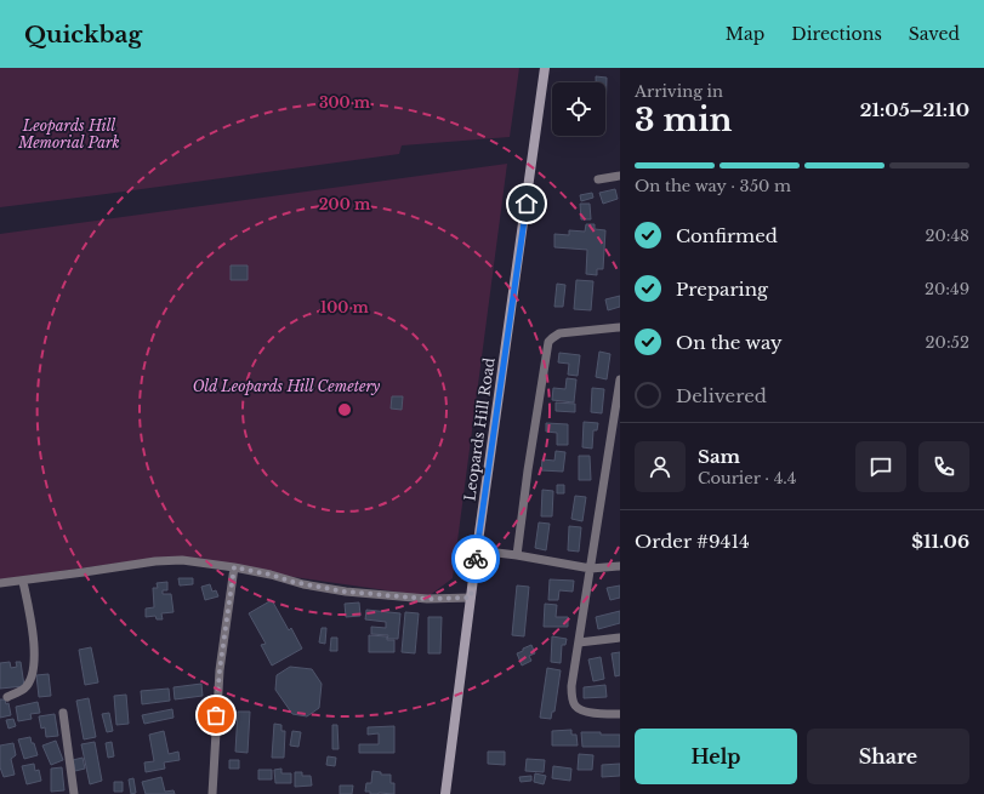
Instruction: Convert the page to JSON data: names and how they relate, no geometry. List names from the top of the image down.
{
  "streets": {
    "main road": ["Leopards Hill Road"]
  },
  "parks": ["Leopards Hill Memorial Park", "Old Leopards Hill Cemetery"],
  "page": {
    "header": "Quickbag",
    "nav": ["Map", "Directions", "Saved"],
    "heading": ["3 min", "Arriving in", "21:05–21:10"],
    "panel": [
      "Sam",
      "Courier · 4.4",
      "Order #9414",
      "$11.06"
    ],
    "bar": "On the way · 350 m",
    "list": [
      ["Confirmed", "20:48"],
      ["Preparing", "20:49"],
      ["On the way", "20:52"],
      "Delivered"
    ],
    "buttons": ["Help", "Share"]
  },
  "rings": ["300 m", "200 m", "100 m"]
}
